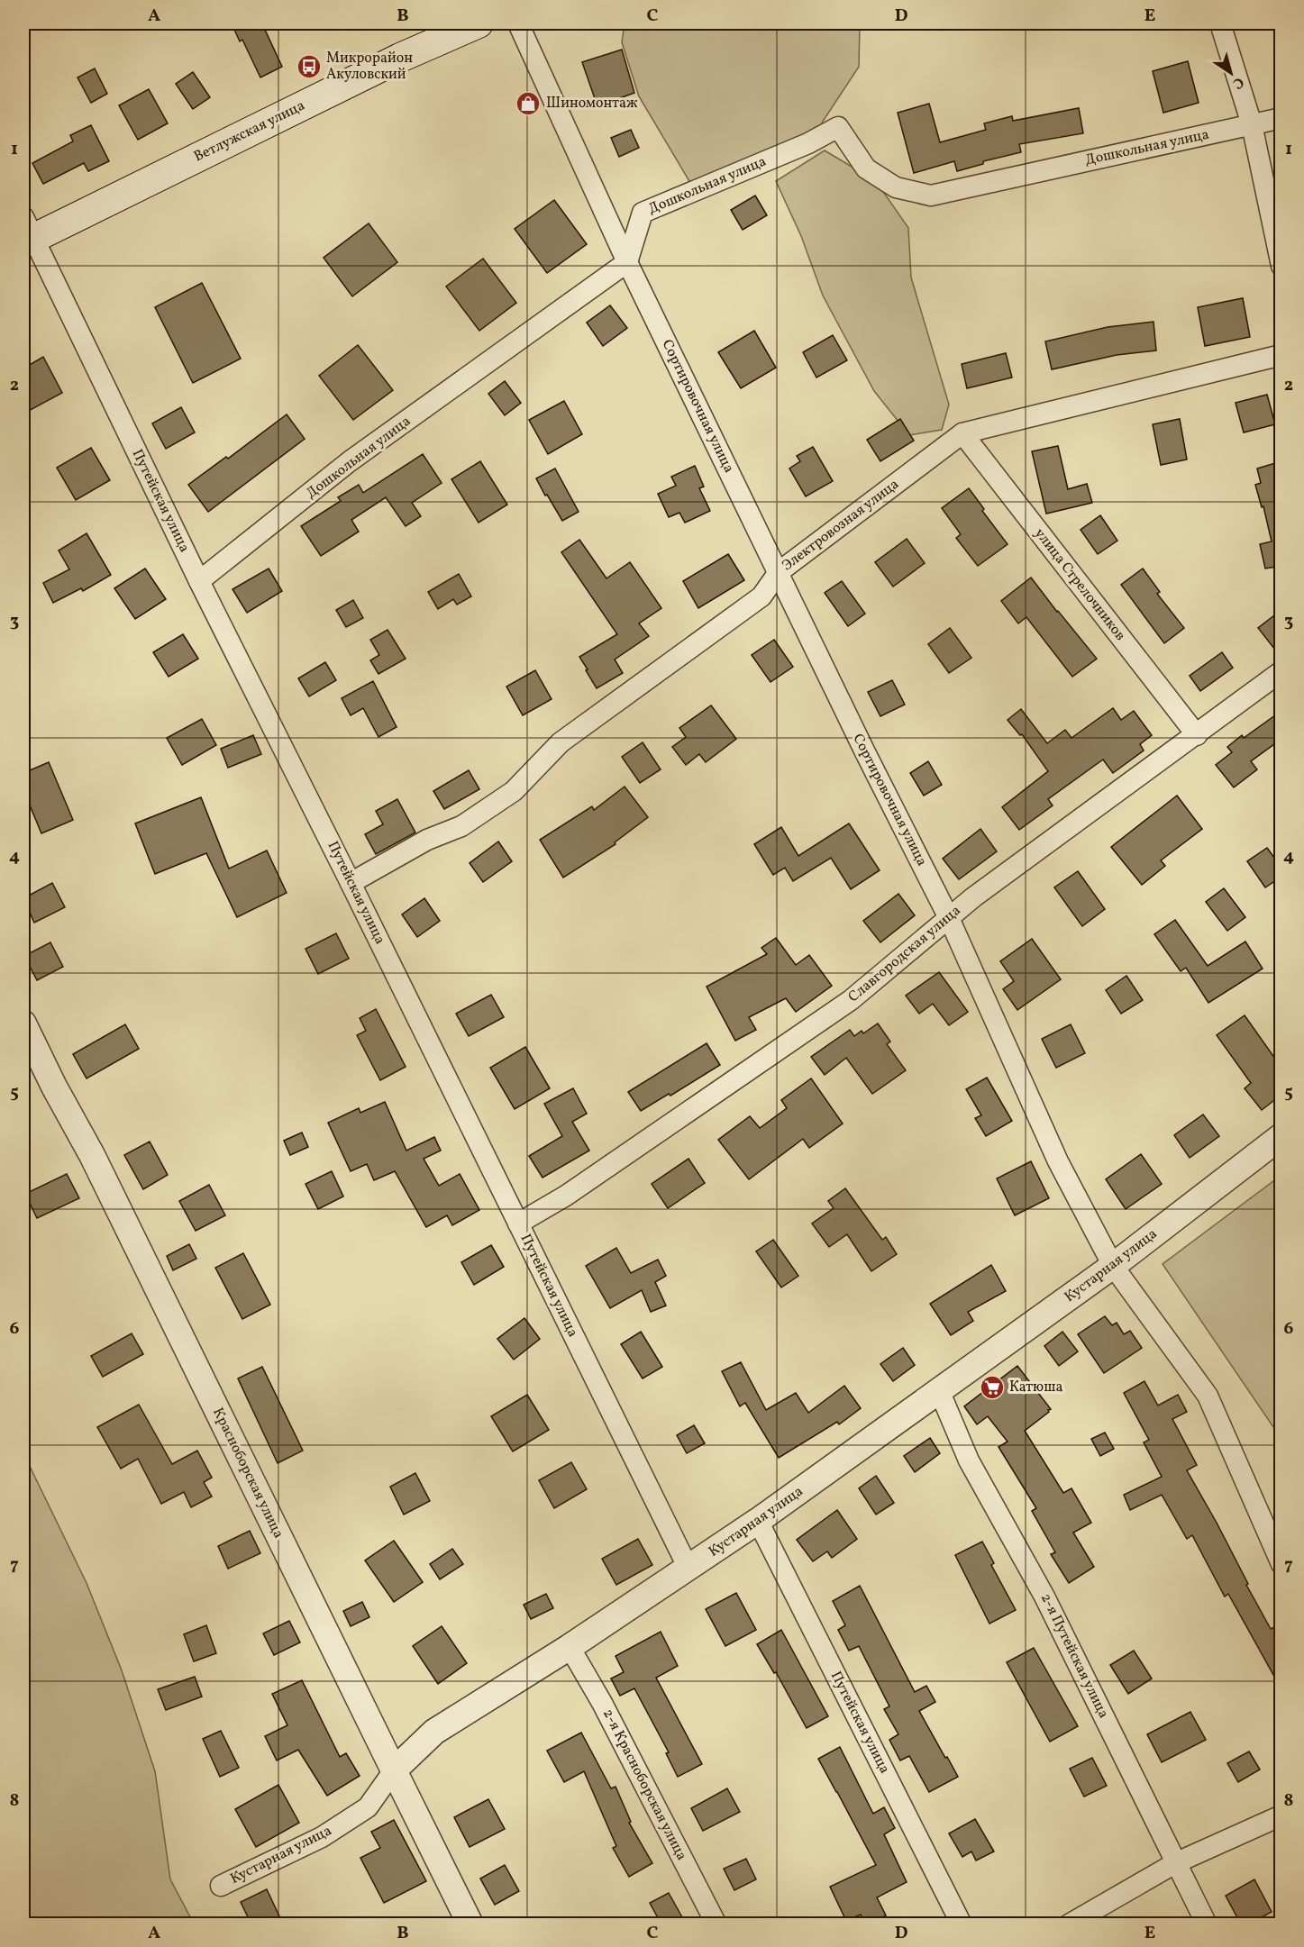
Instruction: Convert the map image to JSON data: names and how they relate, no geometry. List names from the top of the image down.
{
  "streets": {
    "main road": ["Ветлужская улица"],
    "street": [
      "Дошкольная улица",
      "Сортировочная улица",
      "Путейская улица",
      "Электровозная улица",
      "улица Стрелочников",
      "Славгородская улица",
      "Кустарная улица",
      "Красноборская улица",
      "2-я Путейская улица",
      "2-я Красноборская улица"
    ]
  },
  "crossings": [
    ["Ветлужская улица", "Путейская улица"],
    ["Дошкольная улица", "Сортировочная улица"],
    ["Дошкольная улица", "Путейская улица"],
    ["Сортировочная улица", "Электровозная улица"],
    ["Сортировочная улица", "Славгородская улица"],
    ["Сортировочная улица", "Кустарная улица"],
    ["Путейская улица", "Электровозная улица"],
    ["Путейская улица", "Славгородская улица"],
    ["Путейская улица", "Кустарная улица"],
    ["Электровозная улица", "улица Стрелочников"],
    ["улица Стрелочников", "Славгородская улица"],
    ["Кустарная улица", "Красноборская улица"],
    ["Кустарная улица", "2-я Путейская улица"],
    ["Кустарная улица", "2-я Красноборская улица"]
  ],
  "places": {
    "bus stop": ["Микрорайон Акуловский"],
    "shop": ["Шиномонтаж"],
    "supermarket": ["Катюша"]
  },
  "north": "bottom right",
  "grid": {
    "columns": [
      "A",
      "B",
      "C",
      "D",
      "E"
    ],
    "rows": [
      "1",
      "2",
      "3",
      "4",
      "5",
      "6",
      "7",
      "8"
    ]
  }
}
